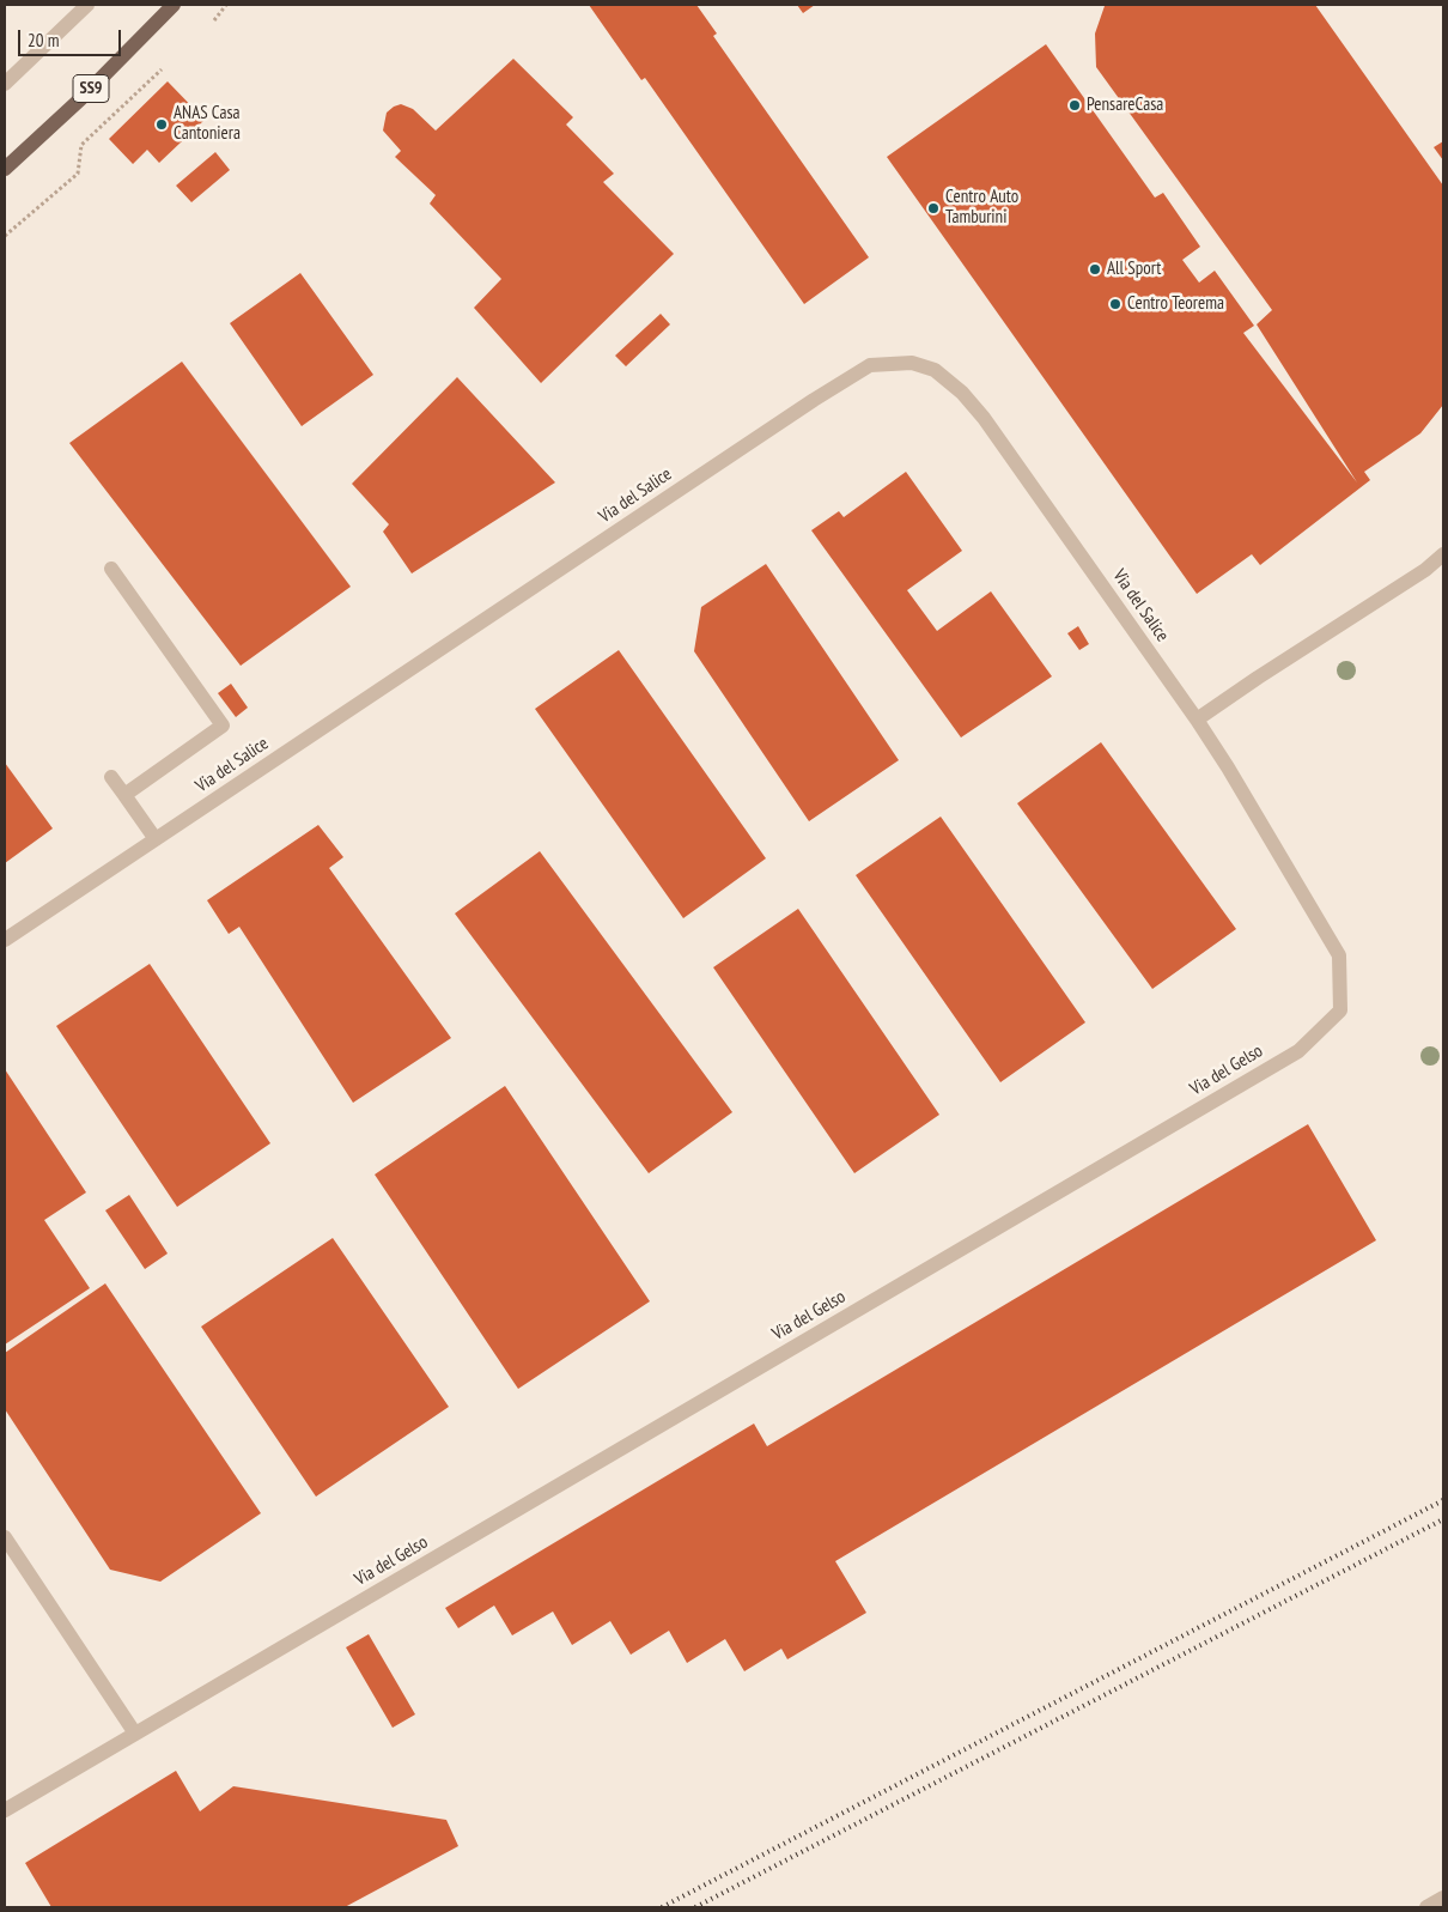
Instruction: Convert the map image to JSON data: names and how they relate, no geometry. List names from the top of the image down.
{
  "streets": {
    "main road": ["SS9"],
    "street": ["Via del Salice", "Via del Gelso"]
  },
  "crossings": [
    ["Via del Salice", "Via del Gelso"]
  ],
  "places": [
    "PensareCasa",
    "ANAS Casa Cantoniera",
    "Centro Auto Tamburini",
    "All Sport",
    "Centro Teorema"
  ],
  "scale_bar": "20 m"
}
